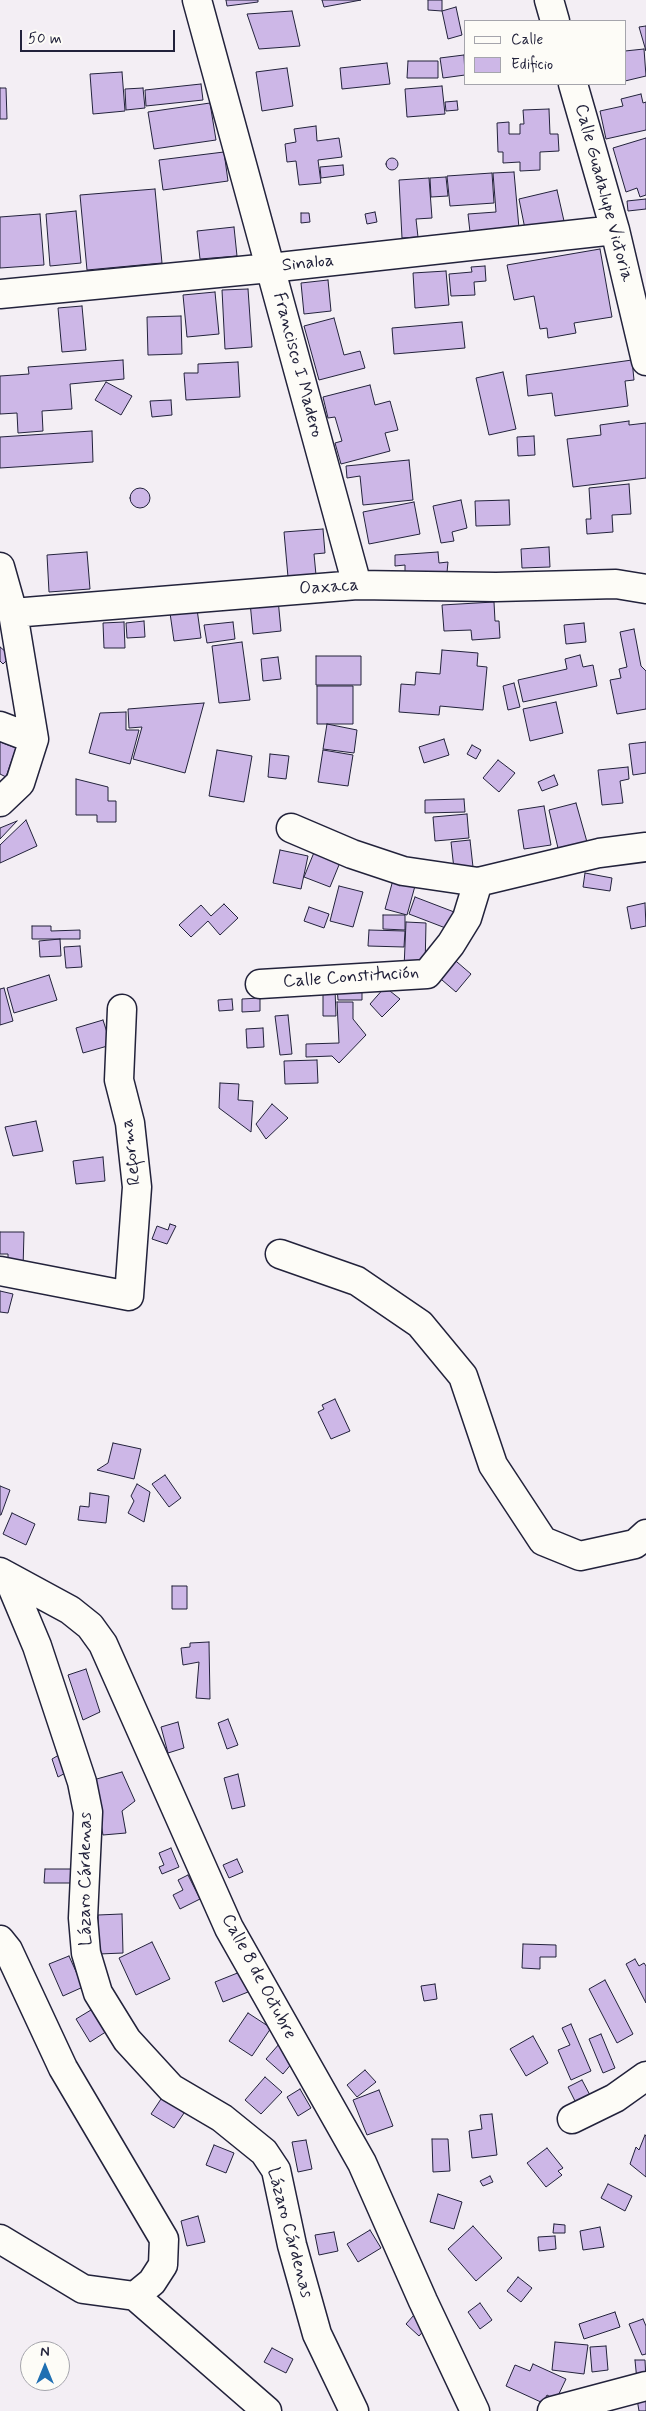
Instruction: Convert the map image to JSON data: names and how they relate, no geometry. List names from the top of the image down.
{
  "streets": {
    "street": [
      "Calle Guadalupe Victoria",
      "Sinaloa",
      "Francisco I Madero",
      "Oaxaca",
      "Calle Constitución",
      "Reforma",
      "Lázaro Cárdenas",
      "Calle 8 de Octubre"
    ]
  },
  "crossings": [
    ["Calle Guadalupe Victoria", "Sinaloa"],
    ["Sinaloa", "Francisco I Madero"],
    ["Francisco I Madero", "Oaxaca"],
    ["Lázaro Cárdenas", "Calle 8 de Octubre"]
  ],
  "legend": ["Calle", "Edificio"],
  "scale_bar": "50 m",
  "north": "top"
}
